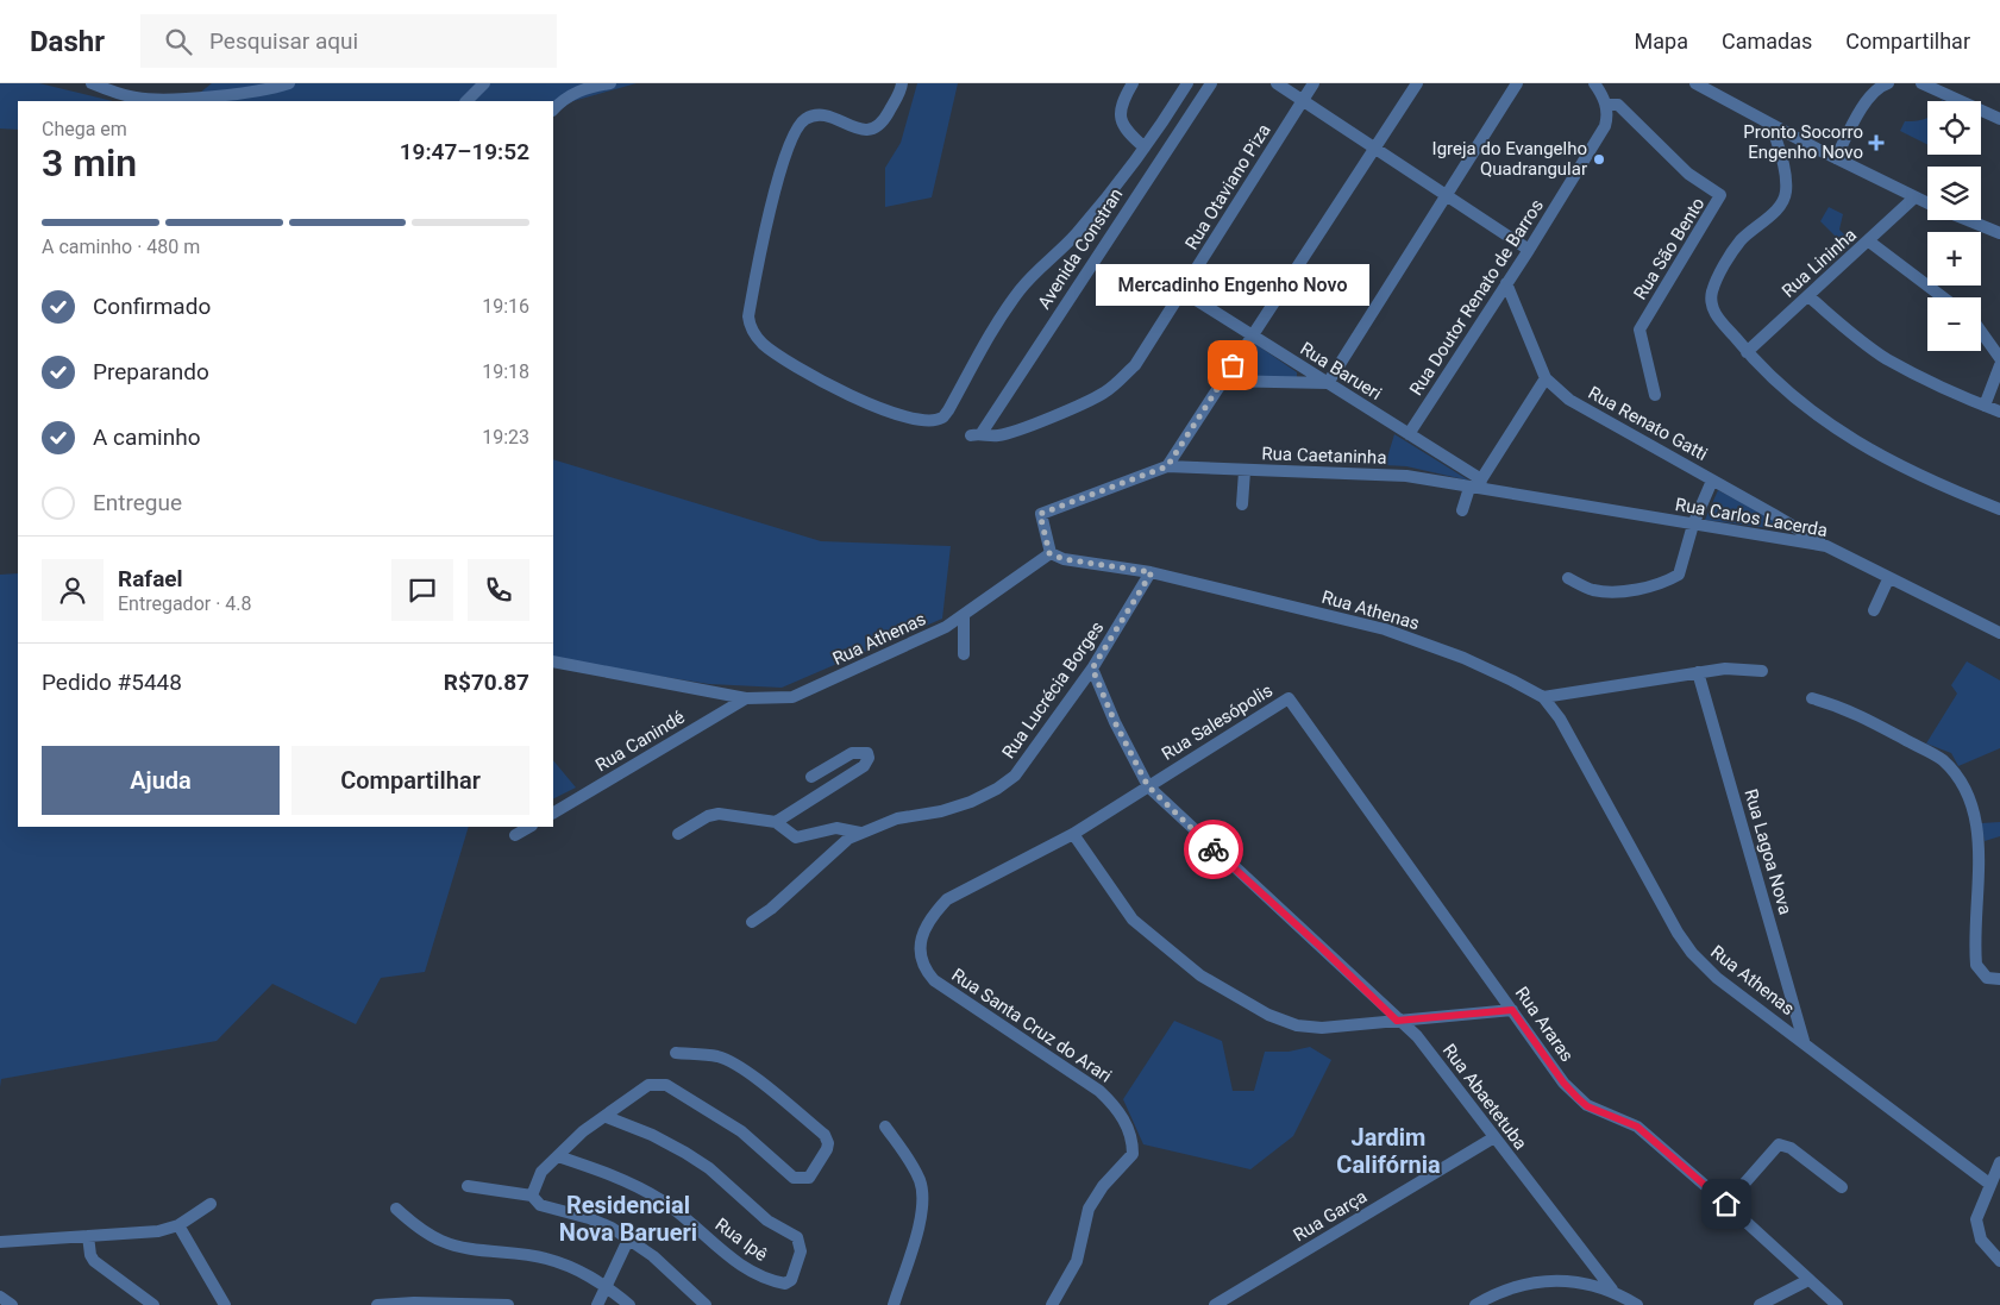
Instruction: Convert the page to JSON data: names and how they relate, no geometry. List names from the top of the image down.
{
  "streets": {
    "street": [
      "Rua Otaviano Piza",
      "Avenida Constran",
      "Rua São Bento",
      "Rua Lininha",
      "Rua Doutor Renato de Barros",
      "Rua Barueri",
      "Rua Renato Gatti",
      "Rua Caetaninha",
      "Rua Carlos Lacerda",
      "Rua Athenas",
      "Rua Lucrécia Borges",
      "Rua Salesópolis",
      "Rua Canindé",
      "Rua Lagoa Nova",
      "Rua Araras",
      "Rua Santa Cruz do Arari",
      "Rua Abaetetuba",
      "Rua Garça",
      "Rua Ipê"
    ]
  },
  "crossings": [
    ["Rua Otaviano Piza", "Avenida Constran"],
    ["Rua Otaviano Piza", "Rua Barueri"],
    ["Rua São Bento", "Rua Doutor Renato de Barros"],
    ["Rua Doutor Renato de Barros", "Rua Barueri"],
    ["Rua Doutor Renato de Barros", "Rua Renato Gatti"],
    ["Rua Barueri", "Rua Caetaninha"],
    ["Rua Barueri", "Rua Carlos Lacerda"],
    ["Rua Renato Gatti", "Rua Carlos Lacerda"],
    ["Rua Caetaninha", "Rua Carlos Lacerda"],
    ["Rua Athenas", "Rua Lucrécia Borges"],
    ["Rua Athenas", "Rua Canindé"],
    ["Rua Athenas", "Rua Lagoa Nova"],
    ["Rua Lucrécia Borges", "Rua Abaetetuba"],
    ["Rua Salesópolis", "Rua Araras"],
    ["Rua Salesópolis", "Rua Santa Cruz do Arari"],
    ["Rua Salesópolis", "Rua Abaetetuba"],
    ["Rua Abaetetuba", "Rua Garça"]
  ],
  "districts": ["Jardim Califórnia", "Residencial Nova Barueri"],
  "places": {
    "health": ["Pronto Socorro Engenho Novo"],
    "other": ["Igreja do Evangelho Quadrangular", "Mercadinho Engenho Novo"]
  },
  "page": {
    "header": "Dashr",
    "search": "Pesquisar aqui",
    "nav": ["Mapa", "Camadas", "Compartilhar"],
    "map_buttons": ["+", "−"],
    "heading": ["3 min", "Chega em", "19:47–19:52"],
    "panel": [
      "Rafael",
      "Entregador · 4.8",
      "Pedido #5448",
      "R$70.87"
    ],
    "bar": "A caminho · 480 m",
    "bubble": "Mercadinho Engenho Novo",
    "list": [
      ["Confirmado", "19:16"],
      ["Preparando", "19:18"],
      ["A caminho", "19:23"],
      "Entregue"
    ],
    "buttons": ["Ajuda", "Compartilhar"]
  }
}
